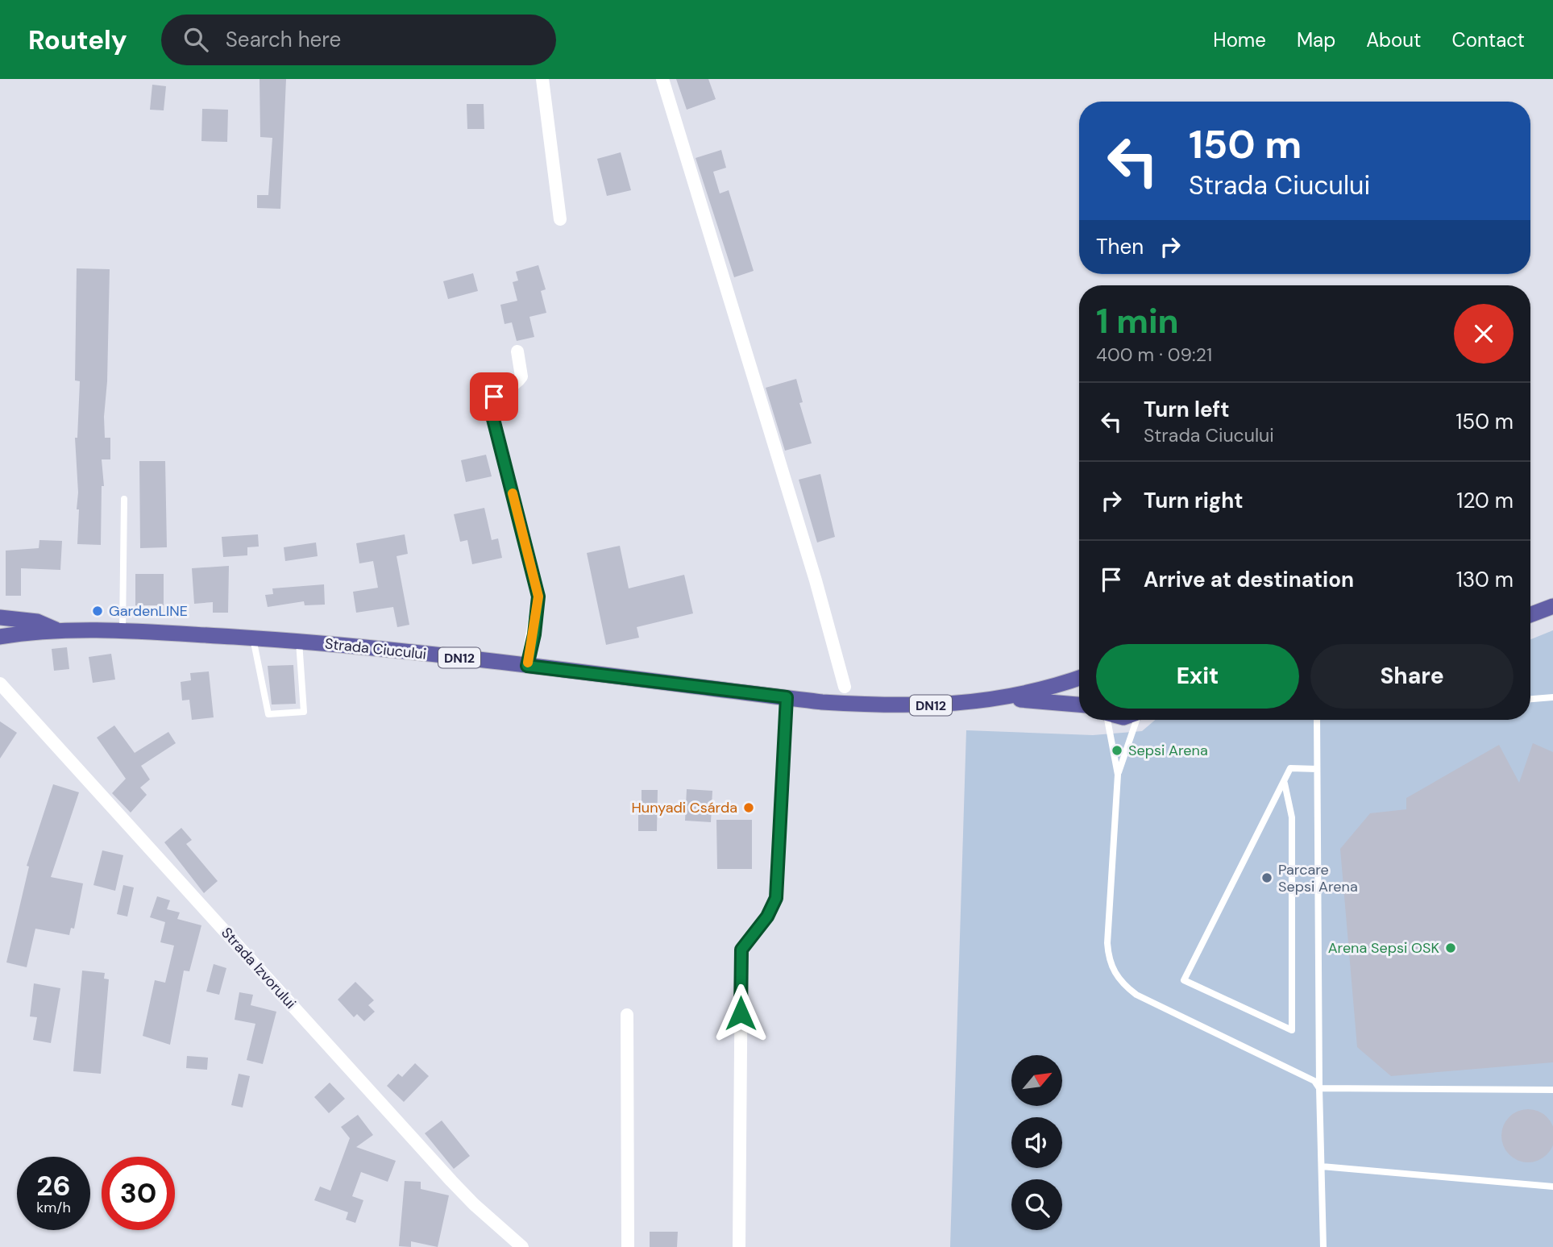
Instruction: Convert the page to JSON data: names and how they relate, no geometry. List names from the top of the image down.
{
  "streets": {
    "main road": ["Strada Ciucului", "DN12"],
    "street": ["Strada Izvorului"]
  },
  "crossings": [
    ["Strada Ciucului", "DN12"]
  ],
  "places": [
    "GardenLINE",
    "Sepsi Arena",
    "Hunyadi Csárda",
    "Parcare Sepsi Arena",
    "Arena Sepsi OSK"
  ],
  "north": "top right",
  "page": {
    "header": "Routely",
    "search": "Search here",
    "nav": [
      "Home",
      "Map",
      "About",
      "Contact"
    ],
    "turn": ["150 m", "Strada Ciucului"],
    "then": "Then",
    "heading": ["1 min", "400 m · 09:21"],
    "list": [
      {
        "name": "Turn left",
        "note": "Strada Ciucului",
        "value": "150 m"
      },
      {
        "name": "Turn right",
        "value": "120 m"
      },
      {
        "name": "Arrive at destination",
        "value": "130 m"
      }
    ],
    "buttons": ["Exit", "Share"],
    "speed": "26 km/h",
    "limit": "30"
  }
}
